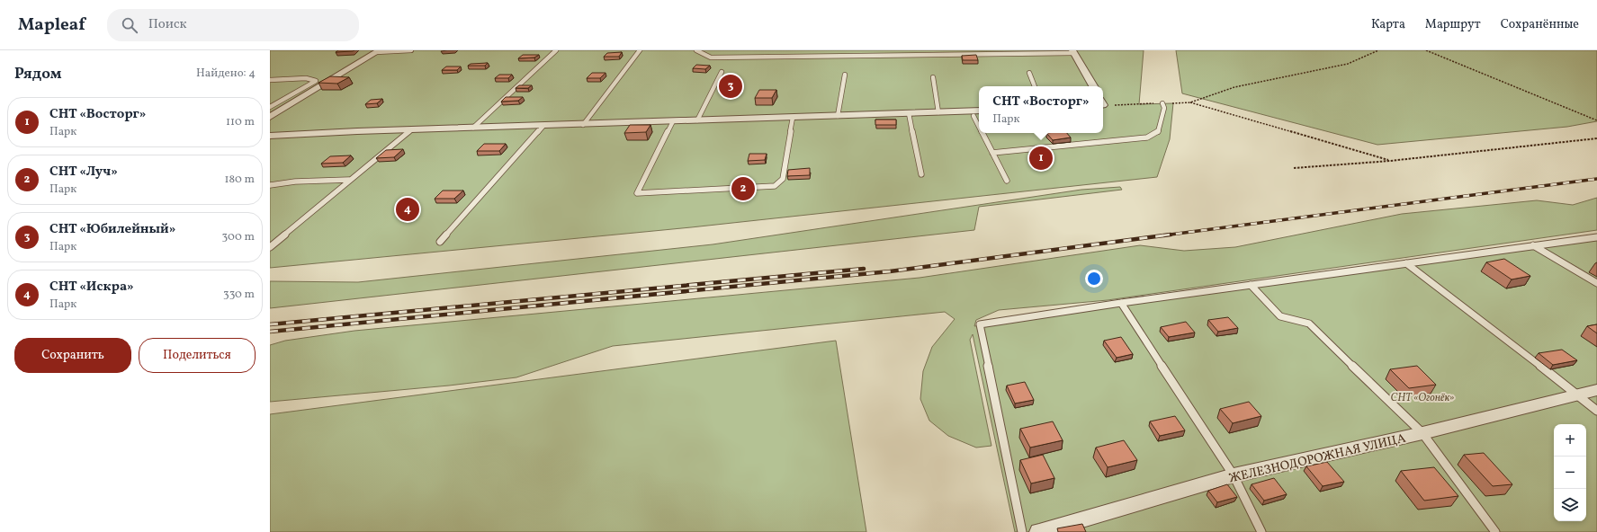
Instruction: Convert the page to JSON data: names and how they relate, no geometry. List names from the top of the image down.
{
  "streets": {
    "street": ["ЖЕЛЕЗНОДОРОЖНАЯ УЛИЦА"]
  },
  "parks": ["СНТ «Огонёк»"],
  "page": {
    "header": "Mapleaf",
    "search": "Поиск",
    "nav": ["Карта", "Маршрут", "Сохранённые"],
    "heading": ["Рядом", "Найдено: 4"],
    "pins": [
      "3",
      "1",
      "2",
      "4"
    ],
    "popup": ["СНТ «Восторг»", "Парк"],
    "list": [
      {
        "mark": "1",
        "name": "СНТ «Восторг»",
        "note": "Парк",
        "value": "110 m"
      },
      {
        "mark": "2",
        "name": "СНТ «Луч»",
        "note": "Парк",
        "value": "180 m"
      },
      {
        "mark": "3",
        "name": "СНТ «Юбилейный»",
        "note": "Парк",
        "value": "300 m"
      },
      {
        "mark": "4",
        "name": "СНТ «Искра»",
        "note": "Парк",
        "value": "330 m"
      }
    ],
    "buttons": ["Сохранить", "Поделиться"],
    "map_buttons": ["+", "−"]
  }
}
